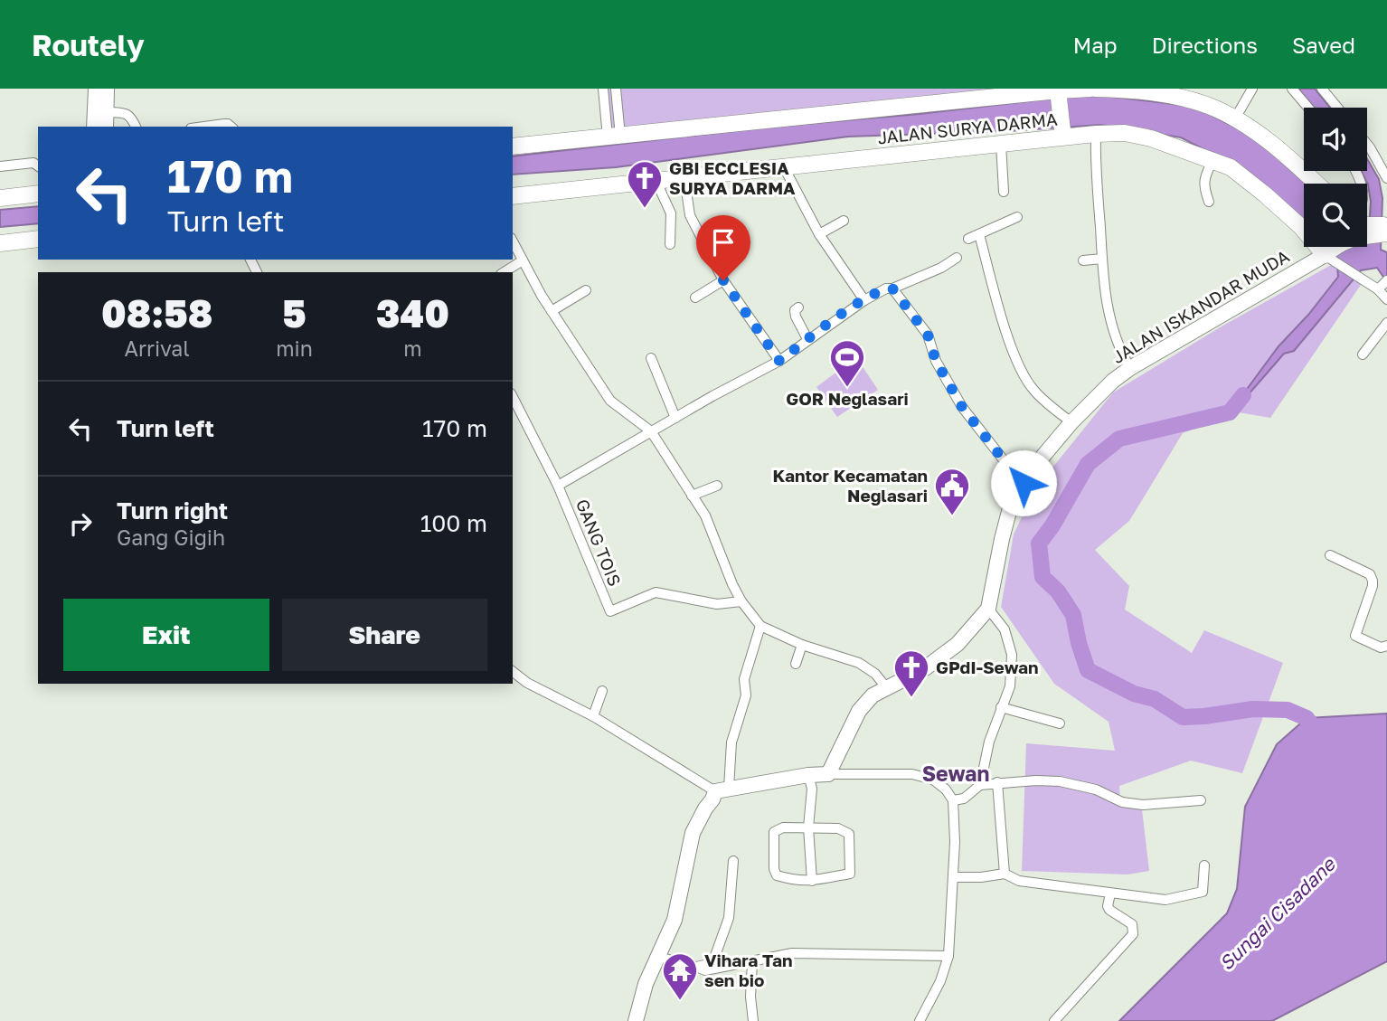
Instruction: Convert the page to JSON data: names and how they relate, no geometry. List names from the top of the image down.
{
  "streets": {
    "main road": ["JALAN SURYA DARMA"],
    "street": ["JALAN ISKANDAR MUDA", "GANG TOIS"]
  },
  "crossings": [
    ["JALAN SURYA DARMA", "JALAN ISKANDAR MUDA"]
  ],
  "districts": ["Sewan"],
  "water": ["Sungai Cisadane"],
  "places": {
    "church": ["GBI ECCLESIA SURYA DARMA", "GPdI-Sewan"],
    "sports": ["GOR Neglasari"],
    "public building": ["Kantor Kecamatan Neglasari"],
    "temple": ["Vihara Tan sen bio"]
  },
  "page": {
    "header": "Routely",
    "nav": ["Map", "Directions", "Saved"],
    "turn": ["170 m", "Turn left"],
    "eta": [
      "08:58",
      "Arrival",
      "5",
      "min",
      "340",
      "m"
    ],
    "list": [
      {
        "name": "Turn left",
        "value": "170 m"
      },
      {
        "name": "Turn right",
        "note": "Gang Gigih",
        "value": "100 m"
      }
    ],
    "buttons": ["Exit", "Share"]
  }
}
